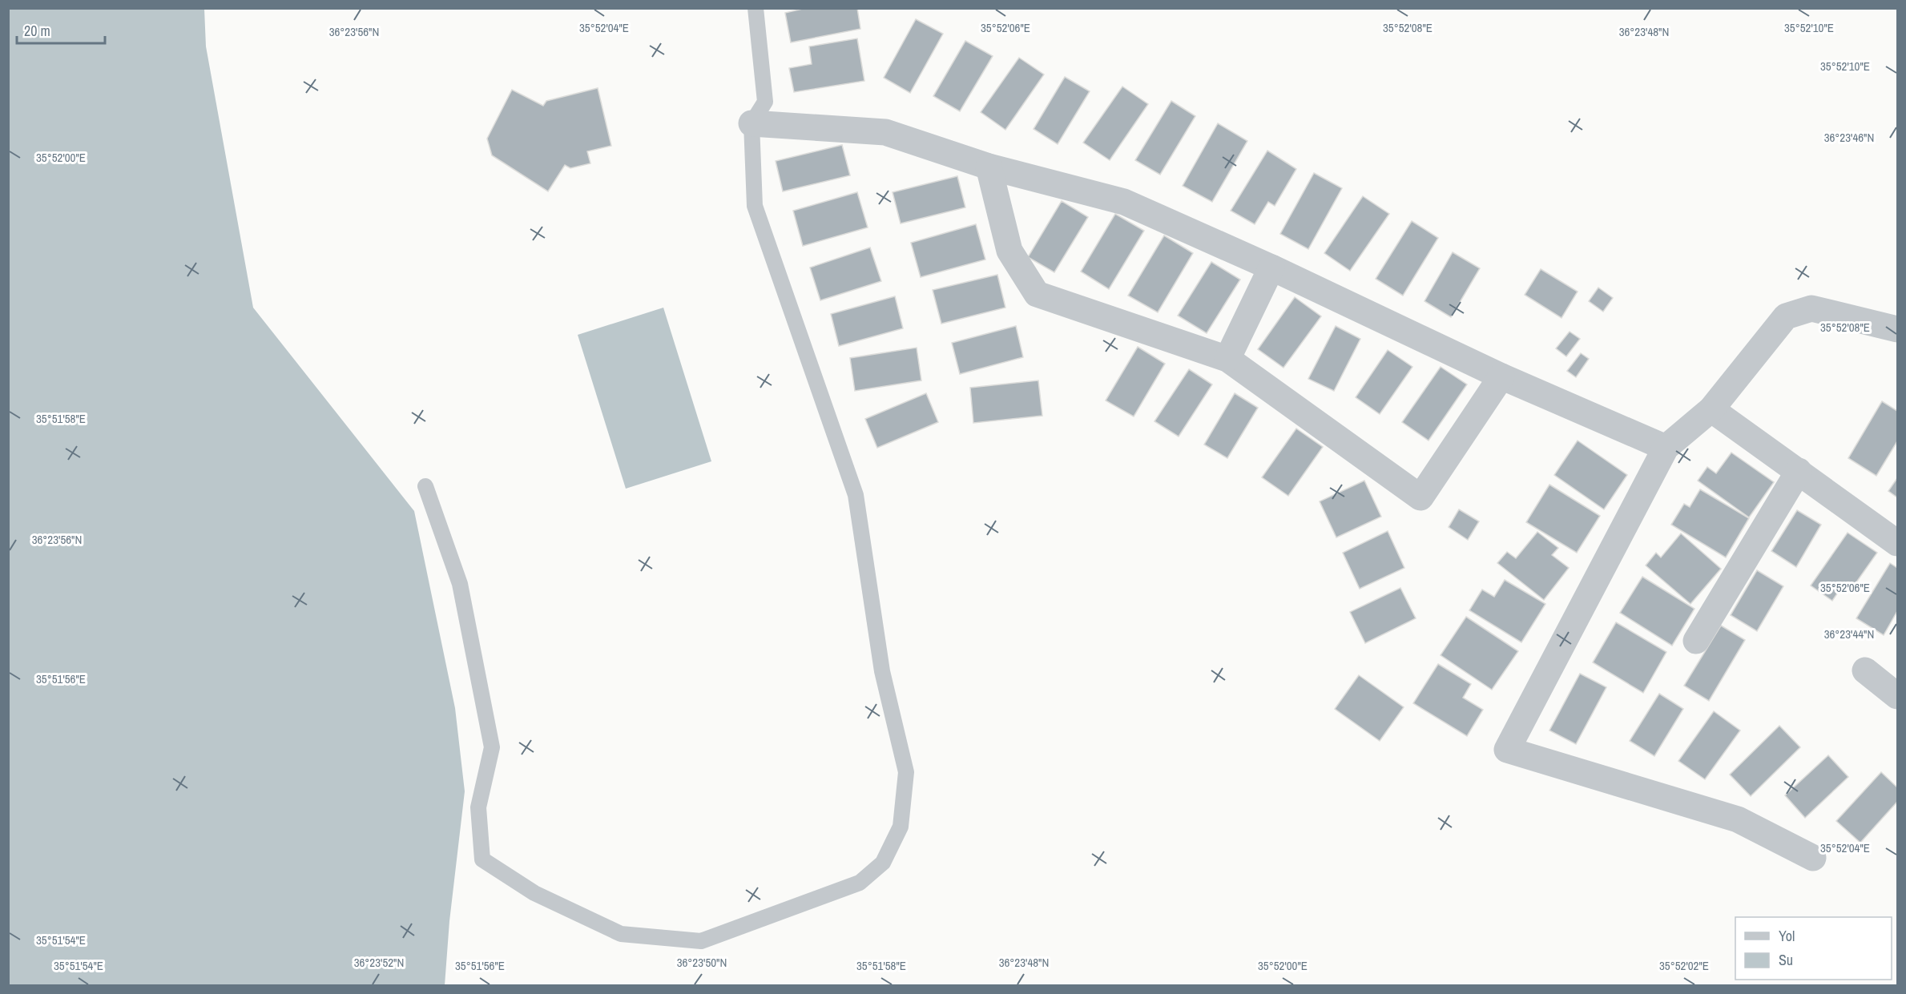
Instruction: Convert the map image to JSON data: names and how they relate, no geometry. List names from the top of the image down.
{
  "legend": ["Yol", "Su"],
  "scale_bar": "20 m",
  "coordinates": [
    "35°52'10\"E",
    "35°52'04\"E",
    "35°52'06\"E",
    "35°52'08\"E",
    "36°23'56\"N",
    "36°23'48\"N",
    "36°23'46\"N",
    "35°52'00\"E",
    "35°51'58\"E",
    "36°23'44\"N",
    "35°51'56\"E",
    "35°51'54\"E",
    "36°23'52\"N",
    "36°23'50\"N",
    "35°52'02\"E"
  ]
}
